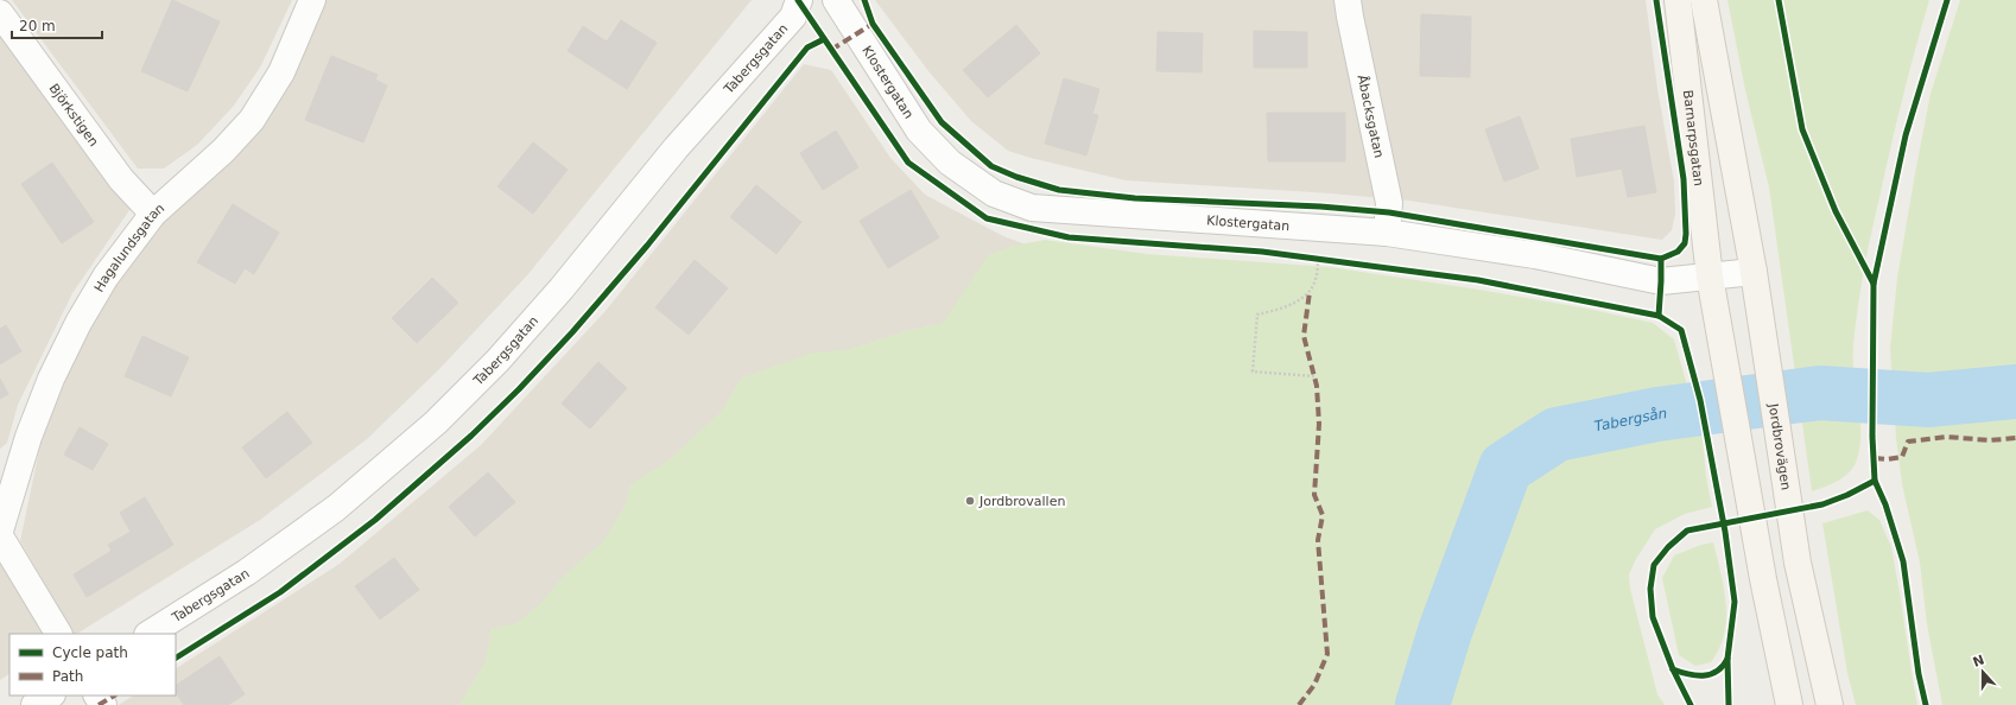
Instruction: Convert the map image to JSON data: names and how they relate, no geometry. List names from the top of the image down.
{
  "streets": {
    "main road": ["Barnarpsgatan", "Jordbrovägen"],
    "street": [
      "Tabergsgatan",
      "Klostergatan",
      "Björkstigen",
      "Åbacksgatan",
      "Hagalundsgatan"
    ]
  },
  "crossings": [
    ["Klostergatan", "Åbacksgatan"],
    ["Klostergatan", "Barnarpsgatan"],
    ["Klostergatan", "Jordbrovägen"],
    ["Björkstigen", "Hagalundsgatan"]
  ],
  "water": ["Tabergsån"],
  "places": ["Jordbrovallen"],
  "legend": ["Cycle path", "Path"],
  "scale_bar": "20 m",
  "north": "top"
}
